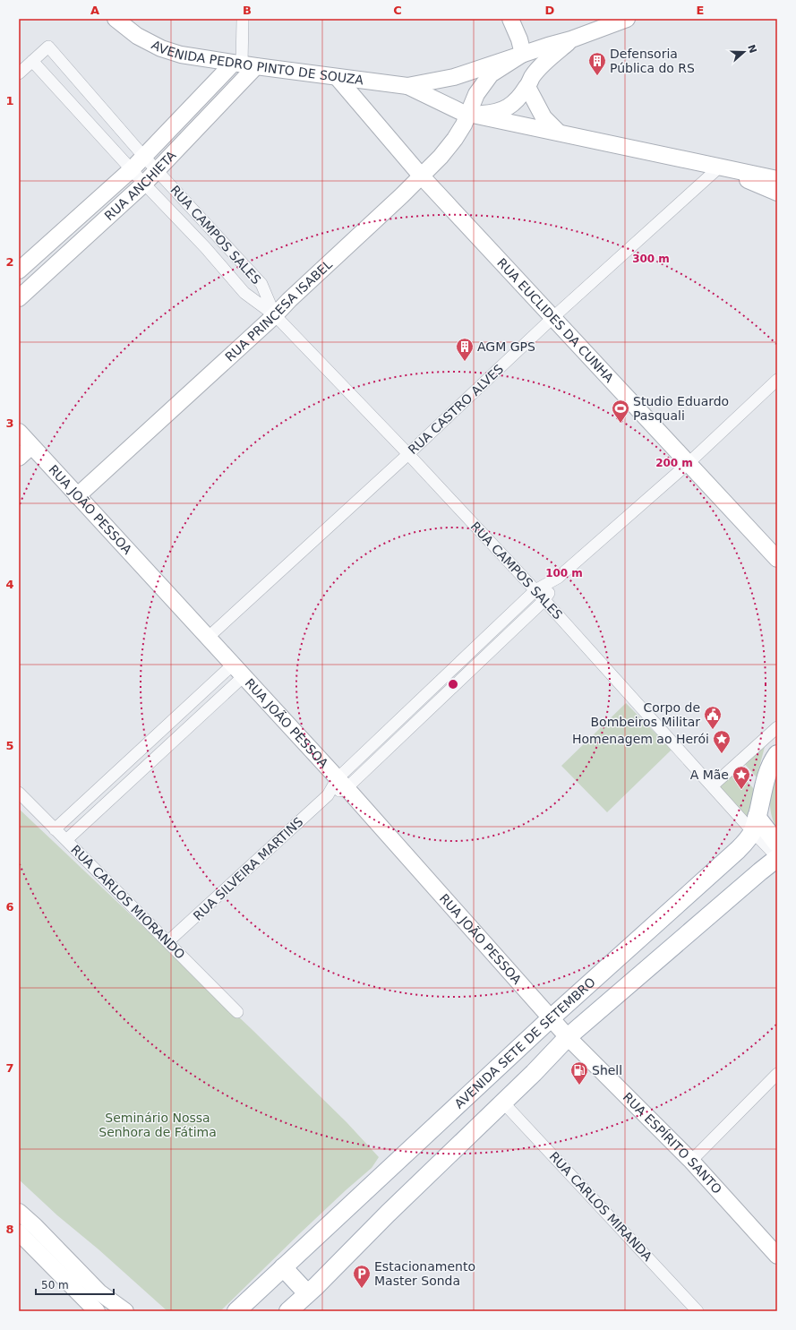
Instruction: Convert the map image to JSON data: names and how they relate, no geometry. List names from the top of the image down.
{
  "streets": {
    "main road": [
      "AVENIDA PEDRO PINTO DE SOUZA",
      "RUA ANCHIETA",
      "RUA PRINCESA ISABEL",
      "RUA EUCLIDES DA CUNHA",
      "RUA JOÃO PESSOA",
      "AVENIDA SETE DE SETEMBRO",
      "RUA ESPÍRITO SANTO"
    ],
    "street": [
      "RUA CAMPOS SALES",
      "RUA CASTRO ALVES",
      "RUA SILVEIRA MARTINS",
      "RUA CARLOS MIORANDO",
      "RUA CARLOS MIRANDA"
    ]
  },
  "crossings": [
    ["AVENIDA PEDRO PINTO DE SOUZA", "RUA ANCHIETA"],
    ["AVENIDA PEDRO PINTO DE SOUZA", "RUA PRINCESA ISABEL"],
    ["AVENIDA PEDRO PINTO DE SOUZA", "RUA EUCLIDES DA CUNHA"],
    ["RUA ANCHIETA", "RUA CAMPOS SALES"],
    ["RUA CAMPOS SALES", "RUA PRINCESA ISABEL"],
    ["RUA CAMPOS SALES", "RUA CASTRO ALVES"],
    ["RUA CAMPOS SALES", "RUA SILVEIRA MARTINS"],
    ["RUA CAMPOS SALES", "AVENIDA SETE DE SETEMBRO"],
    ["RUA PRINCESA ISABEL", "RUA EUCLIDES DA CUNHA"],
    ["RUA PRINCESA ISABEL", "RUA JOÃO PESSOA"],
    ["RUA EUCLIDES DA CUNHA", "RUA CASTRO ALVES"],
    ["RUA EUCLIDES DA CUNHA", "RUA SILVEIRA MARTINS"],
    ["RUA CASTRO ALVES", "RUA JOÃO PESSOA"],
    ["RUA JOÃO PESSOA", "RUA SILVEIRA MARTINS"],
    ["RUA JOÃO PESSOA", "AVENIDA SETE DE SETEMBRO"],
    ["RUA JOÃO PESSOA", "RUA ESPÍRITO SANTO"],
    ["RUA SILVEIRA MARTINS", "RUA CARLOS MIORANDO"],
    ["AVENIDA SETE DE SETEMBRO", "RUA ESPÍRITO SANTO"],
    ["AVENIDA SETE DE SETEMBRO", "RUA CARLOS MIRANDA"]
  ],
  "parks": ["Seminário Nossa Senhora de Fátima"],
  "places": {
    "building": ["Defensoria Pública do RS", "AGM GPS"],
    "sports": ["Studio Eduardo Pasquali"],
    "public building": ["Corpo de Bombeiros Militar"],
    "place": ["Homenagem ao Herói", "A Mãe"],
    "fuel station": ["Shell"],
    "parking": ["Estacionamento Master Sonda"]
  },
  "scale_bar": "50 m",
  "north": "right",
  "grid": {
    "columns": [
      "A",
      "B",
      "C",
      "D",
      "E"
    ],
    "rows": [
      "1",
      "2",
      "3",
      "4",
      "5",
      "6",
      "7",
      "8"
    ]
  },
  "rings": ["300 m", "200 m", "100 m"]
}
